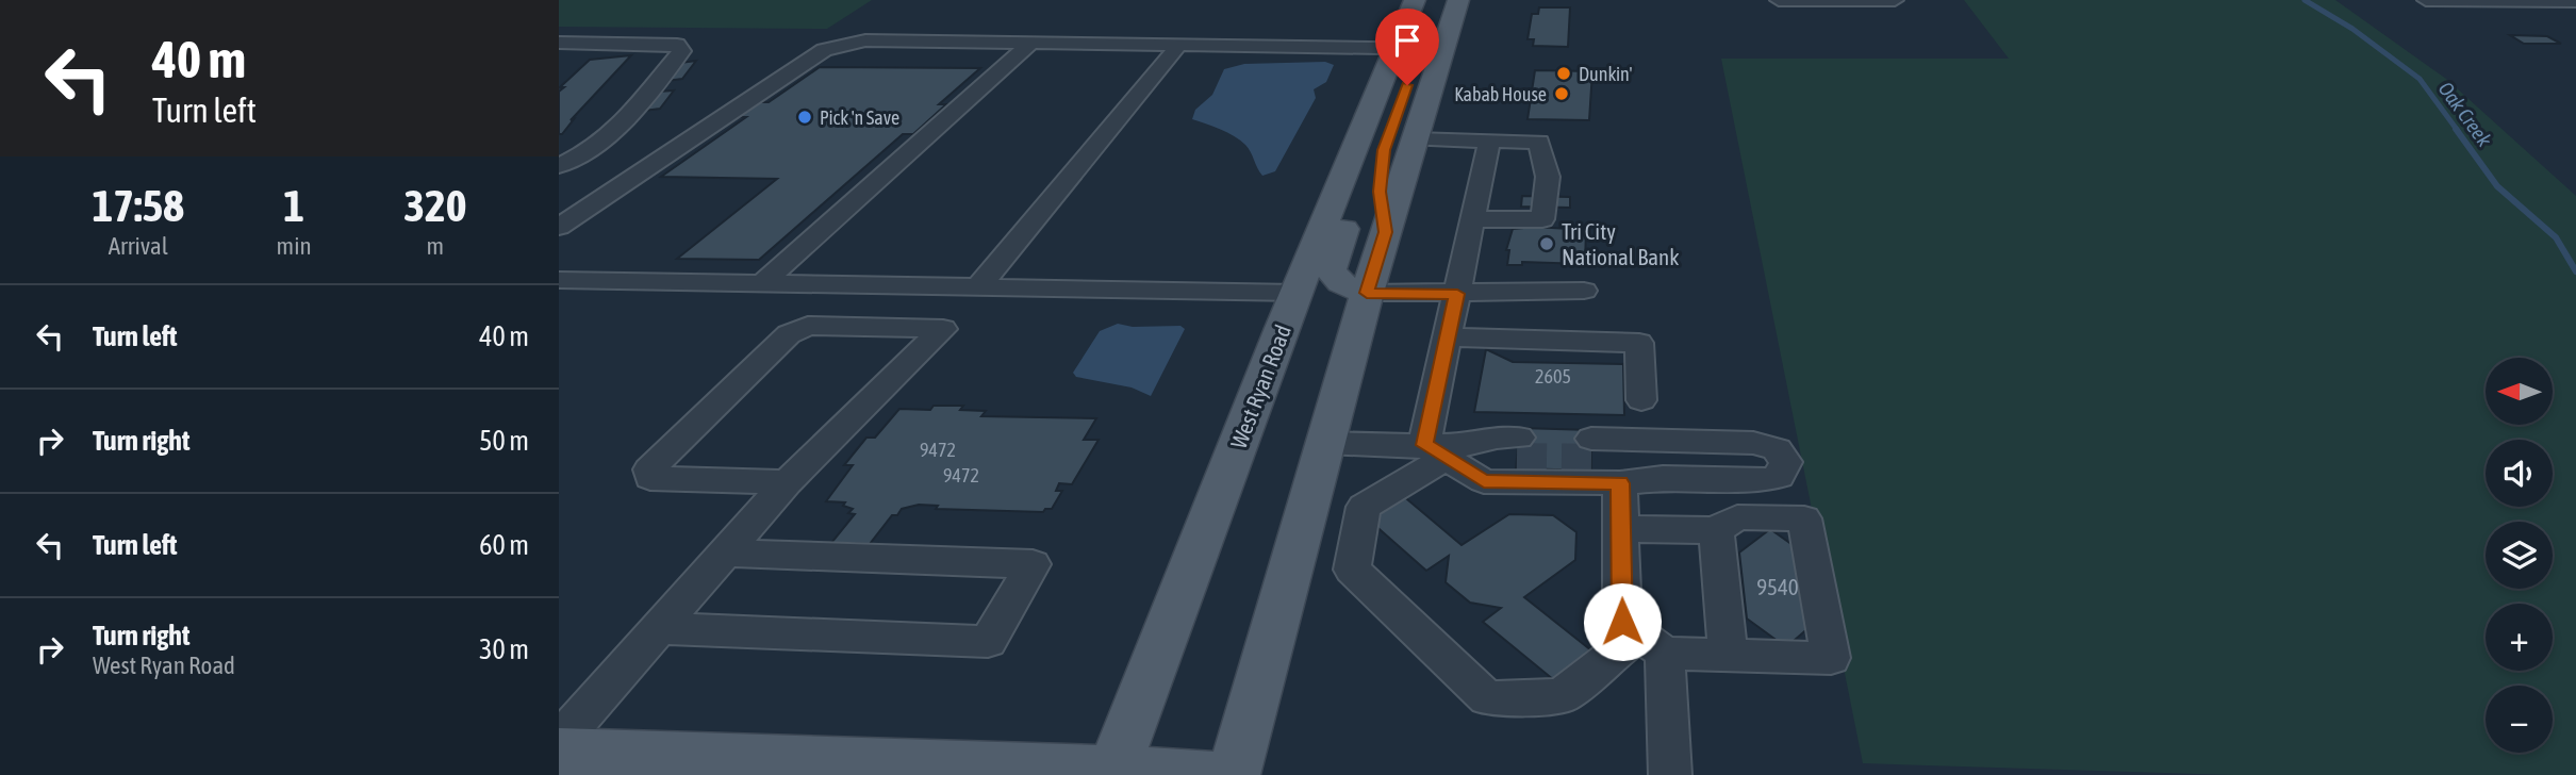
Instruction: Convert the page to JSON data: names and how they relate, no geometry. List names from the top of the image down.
{
  "streets": {
    "main road": ["West Ryan Road"]
  },
  "water": ["Oak Creek"],
  "places": [
    "Dunkin'",
    "Kabab House",
    "Pick 'n Save",
    "Tri City National Bank"
  ],
  "house_numbers": [
    "2605",
    "9472",
    "9472",
    "9540"
  ],
  "north": "left",
  "page": {
    "turn": ["40 m", "Turn left"],
    "eta": [
      "17:58",
      "Arrival",
      "1",
      "min",
      "320",
      "m"
    ],
    "list": [
      {
        "name": "Turn left",
        "value": "40 m"
      },
      {
        "name": "Turn right",
        "value": "50 m"
      },
      {
        "name": "Turn left",
        "value": "60 m"
      },
      {
        "name": "Turn right",
        "note": "West Ryan Road",
        "value": "30 m"
      }
    ],
    "map_buttons": ["+", "−"]
  }
}
